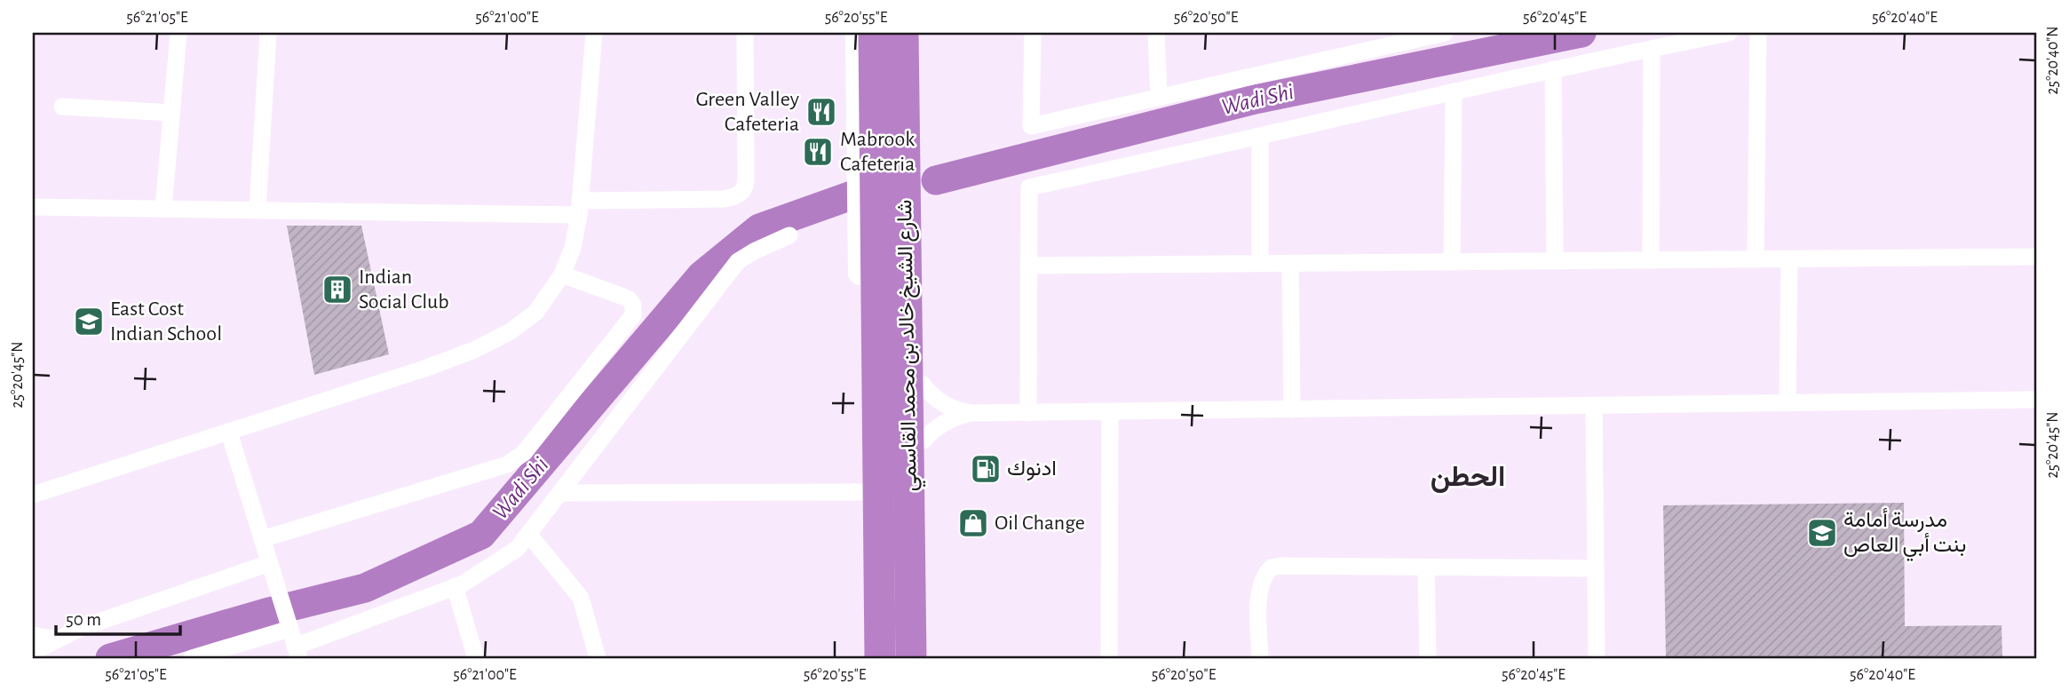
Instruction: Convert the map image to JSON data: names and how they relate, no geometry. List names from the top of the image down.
{
  "streets": {
    "highway": ["شارع الشيخ خالد بن محمد القاسمي"]
  },
  "districts": ["الحطن"],
  "water": ["Wadi Shi"],
  "places": {
    "restaurant": ["Green Valley Cafeteria", "Mabrook Cafeteria"],
    "building": ["Indian Social Club"],
    "school or university": ["East Cost Indian School", "مدرسة أمامة بنت أبي العاص"],
    "fuel station": ["ادنوك"],
    "shop": ["Oil Change"]
  },
  "scale_bar": "50 m",
  "coordinates": [
    "56°21'05\"E",
    "56°21'00\"E",
    "56°20'55\"E",
    "56°20'50\"E",
    "56°20'45\"E",
    "56°20'40\"E",
    "25°20'40\"N",
    "25°20'45\"N"
  ]
}
